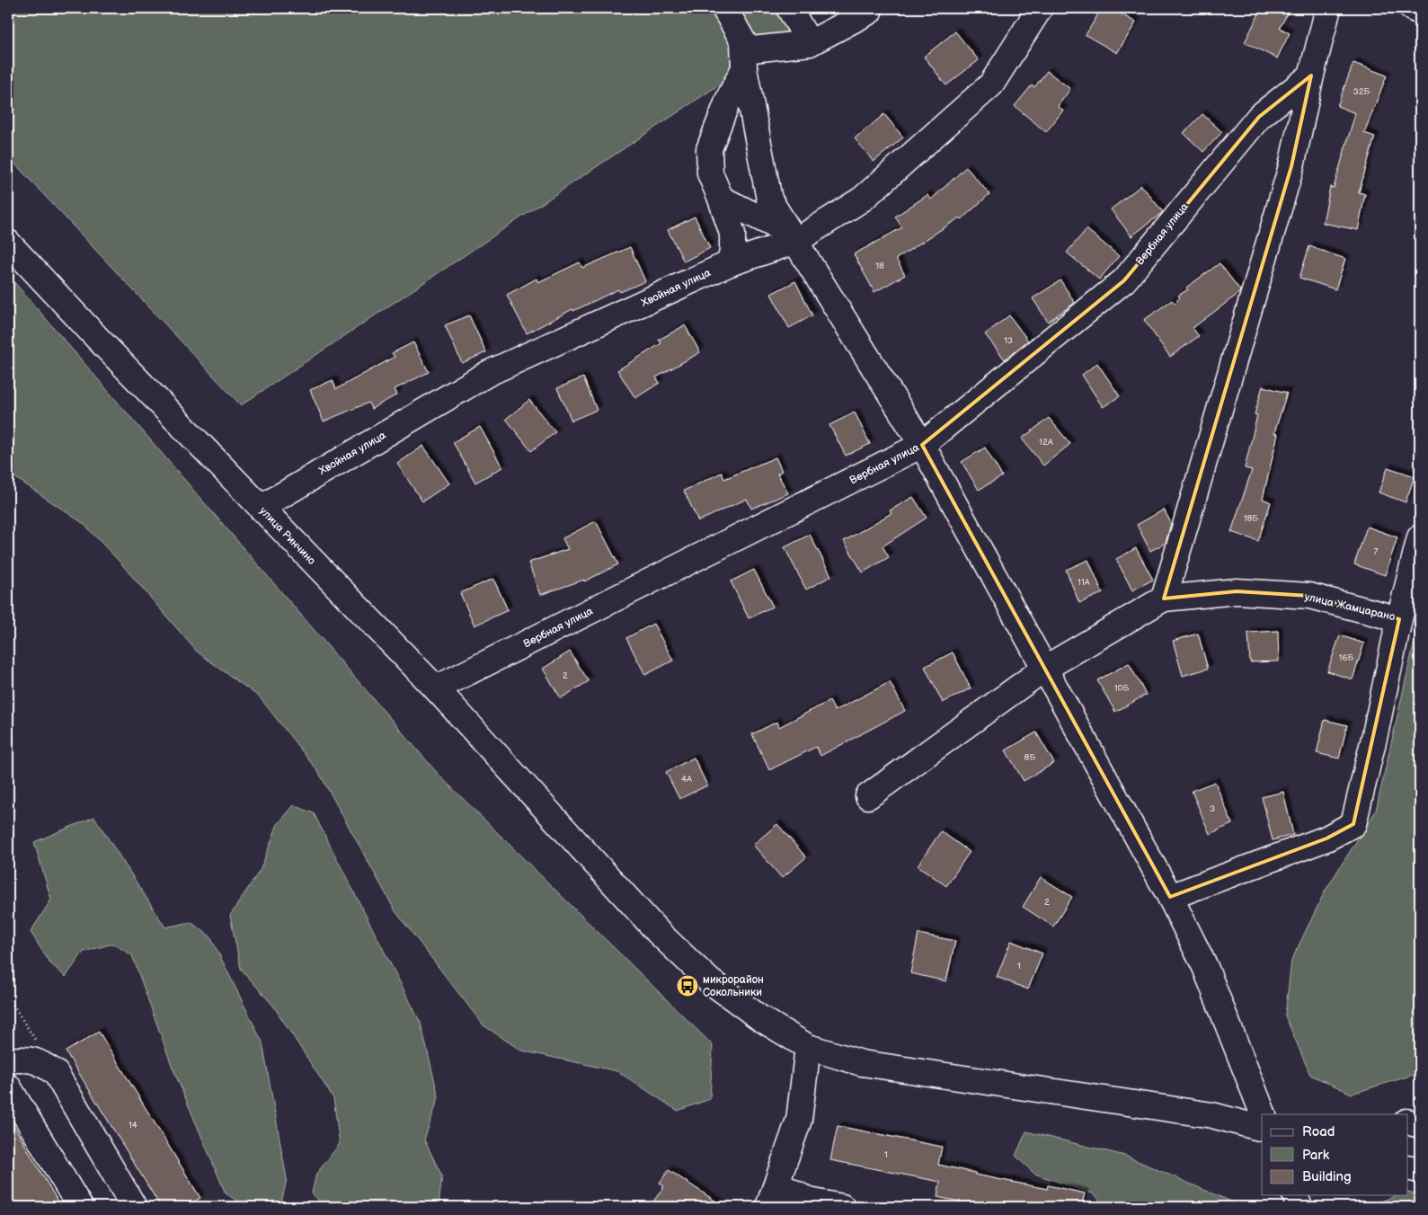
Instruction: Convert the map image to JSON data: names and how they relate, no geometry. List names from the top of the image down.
{
  "streets": {
    "street": [
      "Вербная улица",
      "Хвойная улица",
      "улица Ринчино",
      "улица Жамцарано"
    ]
  },
  "crossings": [
    ["Вербная улица", "улица Ринчино"],
    ["Хвойная улица", "улица Ринчино"]
  ],
  "places": {
    "bus stop": ["микрорайон Сокольники"]
  },
  "house_numbers": [
    "32Б",
    "18",
    "13",
    "12А",
    "18Б",
    "7",
    "11А",
    "16Б",
    "2",
    "10Б",
    "8Б",
    "4А",
    "3",
    "2",
    "1",
    "14",
    "1"
  ],
  "legend": ["Road", "Park", "Building"]
}
